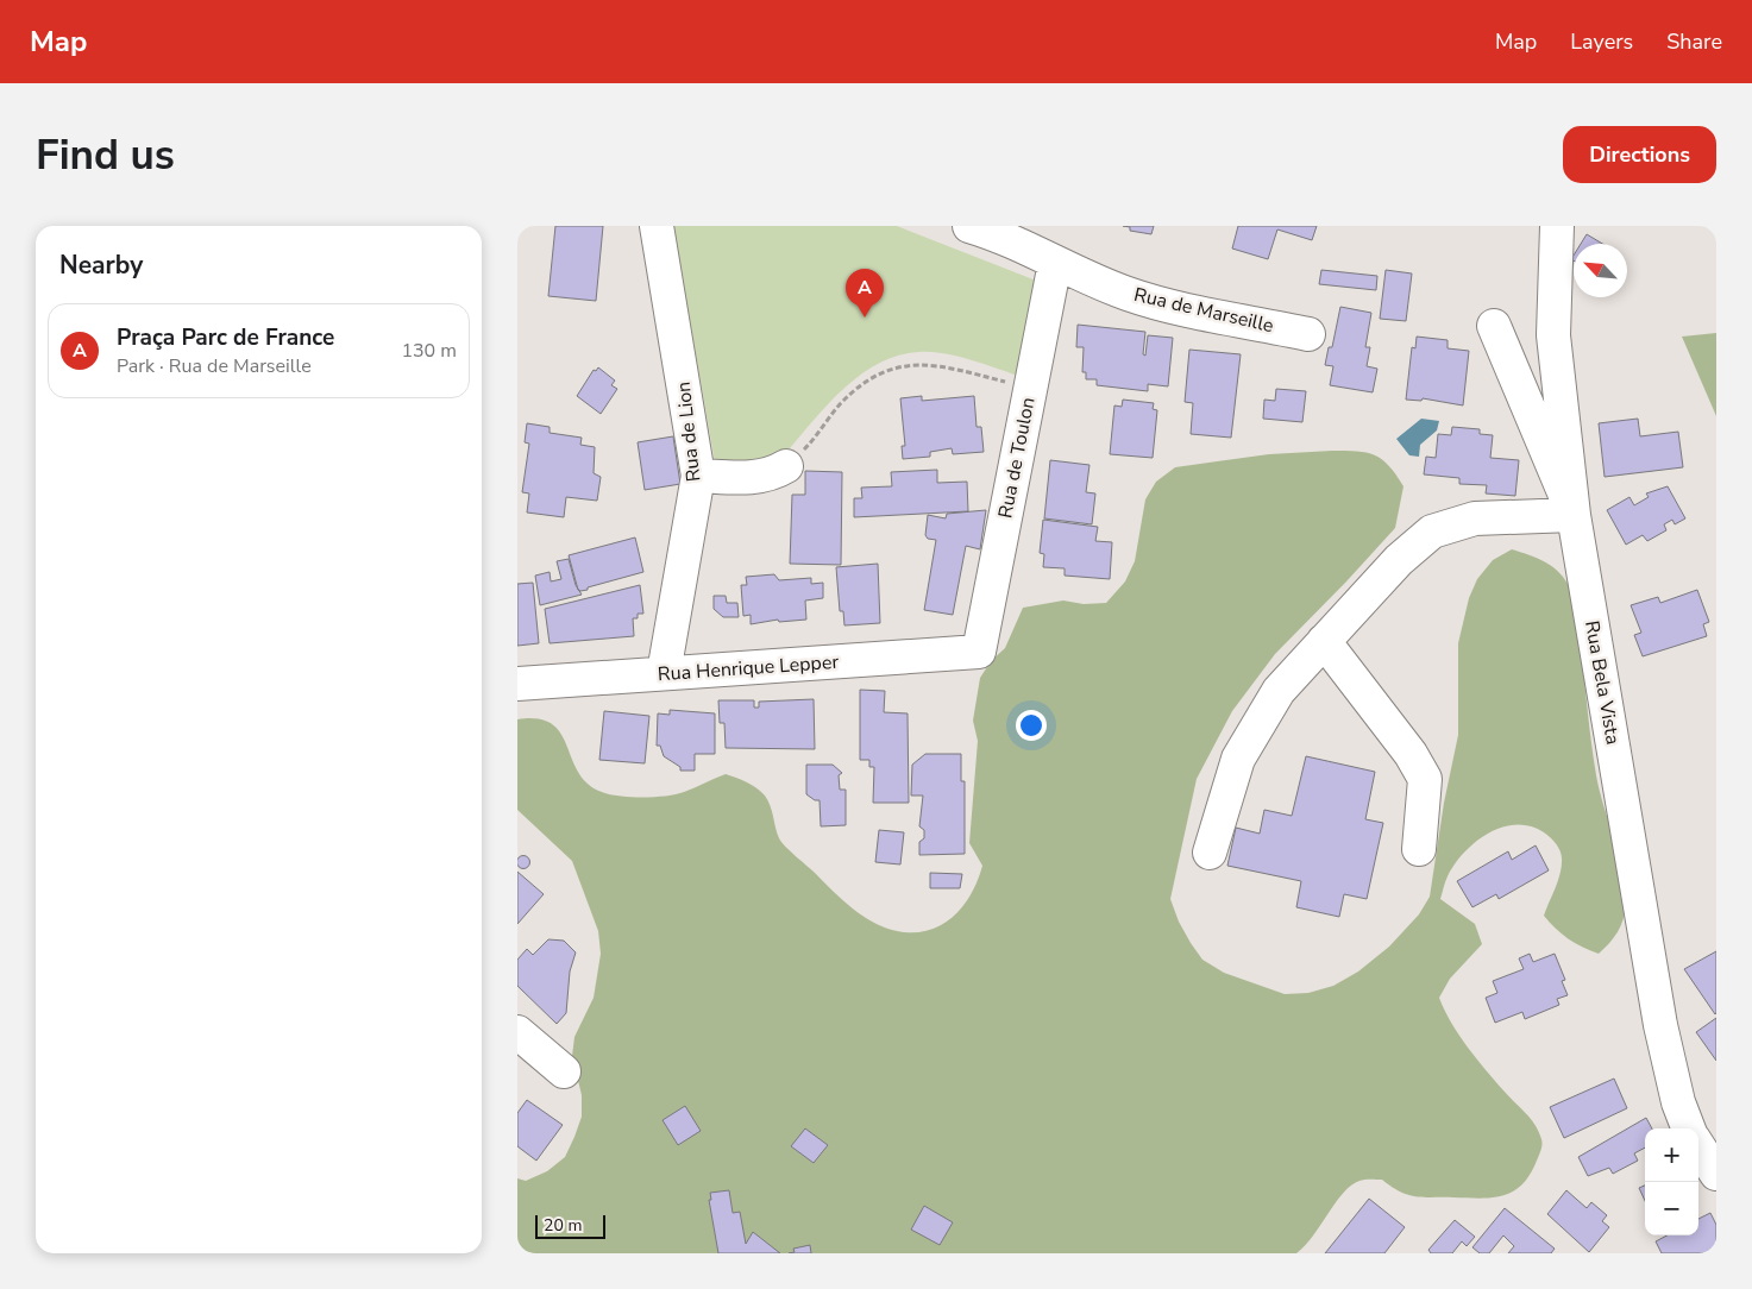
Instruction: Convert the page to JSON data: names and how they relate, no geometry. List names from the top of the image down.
{
  "streets": {
    "street": [
      "Rua de Marseille",
      "Rua de Lion",
      "Rua de Toulon",
      "Rua Henrique Lepper",
      "Rua Bela Vista"
    ]
  },
  "crossings": [
    ["Rua de Marseille", "Rua de Toulon"],
    ["Rua de Lion", "Rua Henrique Lepper"],
    ["Rua de Toulon", "Rua Henrique Lepper"]
  ],
  "scale_bar": "20 m",
  "north": "top left",
  "page": {
    "header": "Map",
    "nav": ["Map", "Layers", "Share"],
    "buttons": "Directions",
    "title": "Find us",
    "heading": "Nearby",
    "pins": "A",
    "list": [
      {
        "mark": "A",
        "name": "Praça Parc de France",
        "note": "Park · Rua de Marseille",
        "value": "130 m"
      }
    ],
    "map_buttons": ["+", "−"],
    "scale": "20 m"
  }
}
